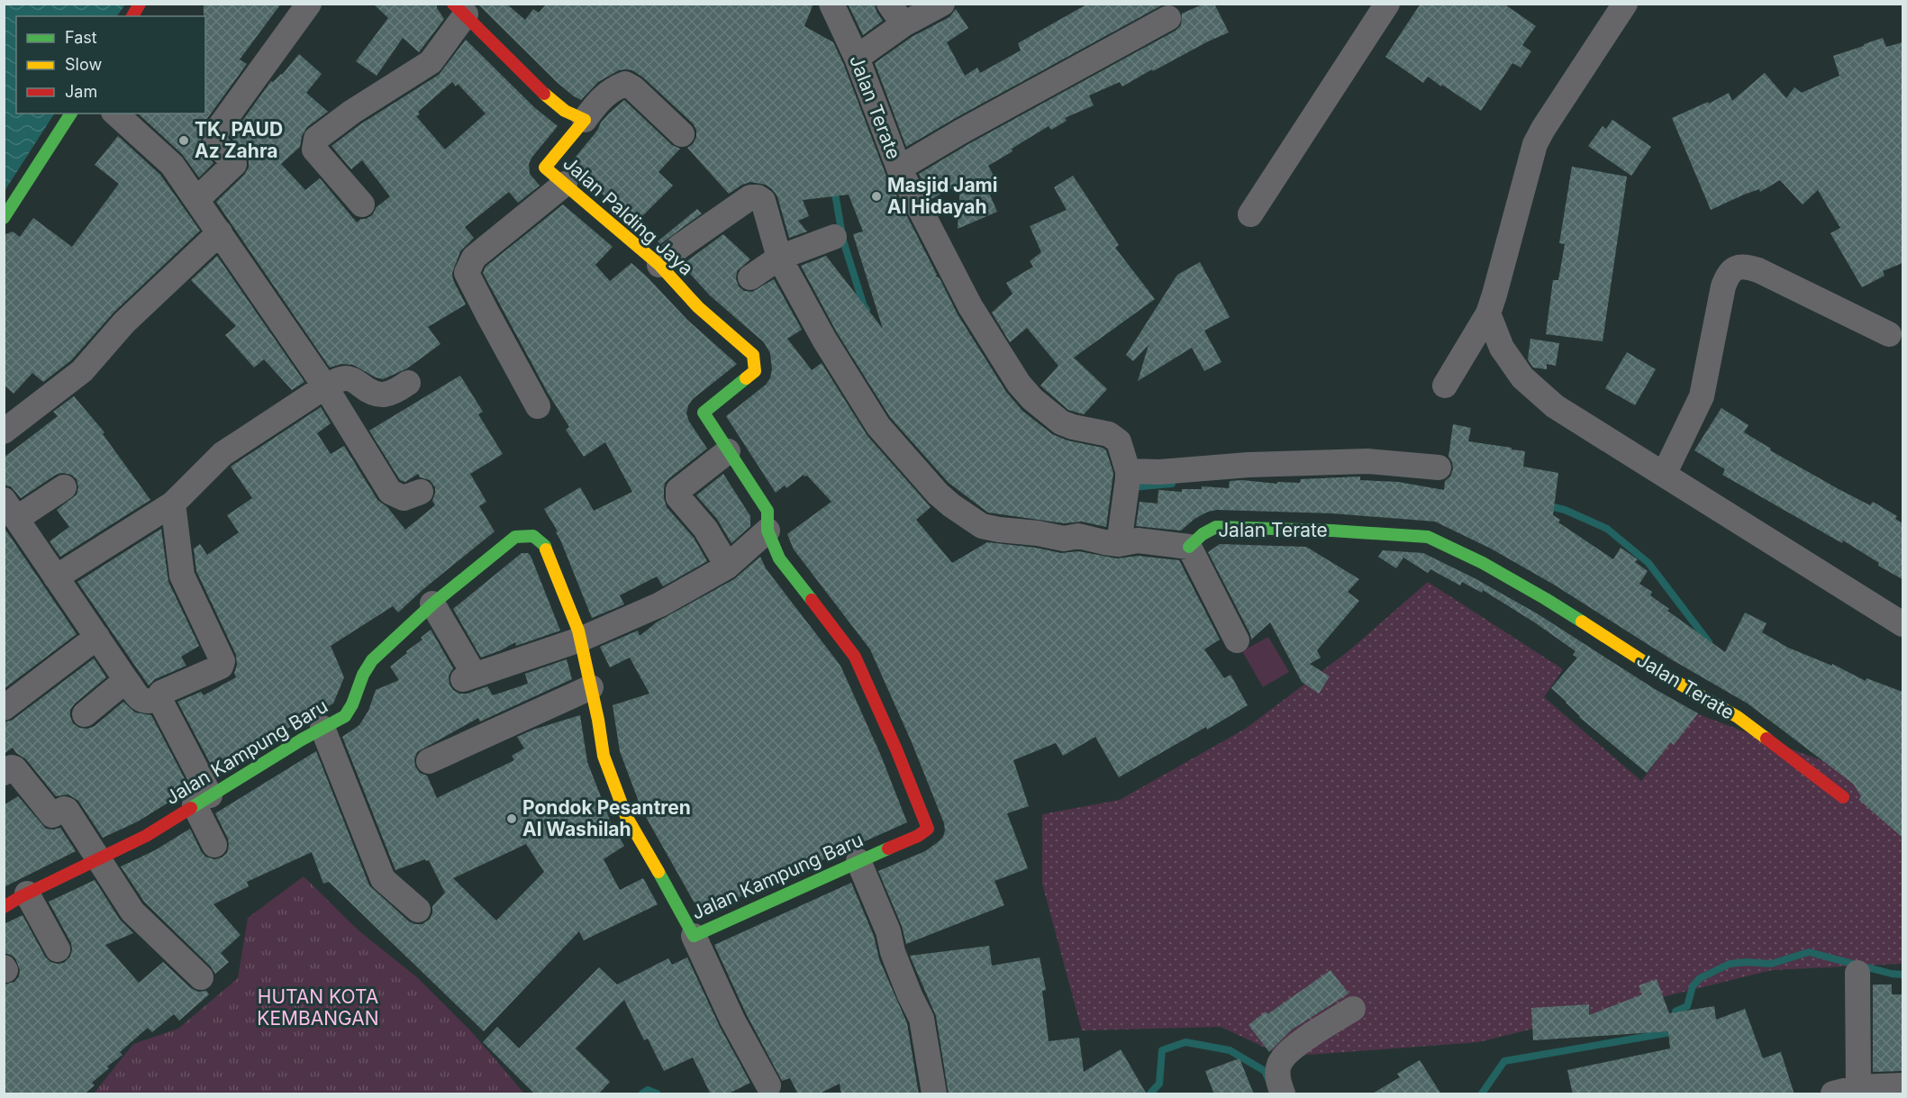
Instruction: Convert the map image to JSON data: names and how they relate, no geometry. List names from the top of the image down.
{
  "streets": {
    "street": ["Jalan Terate", "Jalan Palding Jaya", "Jalan Kampung Baru"]
  },
  "parks": ["HUTAN KOTA KEMBANGAN"],
  "places": ["TK, PAUD Az Zahra", "Masjid Jami Al Hidayah", "Pondok Pesantren Al Washilah"],
  "legend": ["Fast", "Slow", "Jam"]
}
